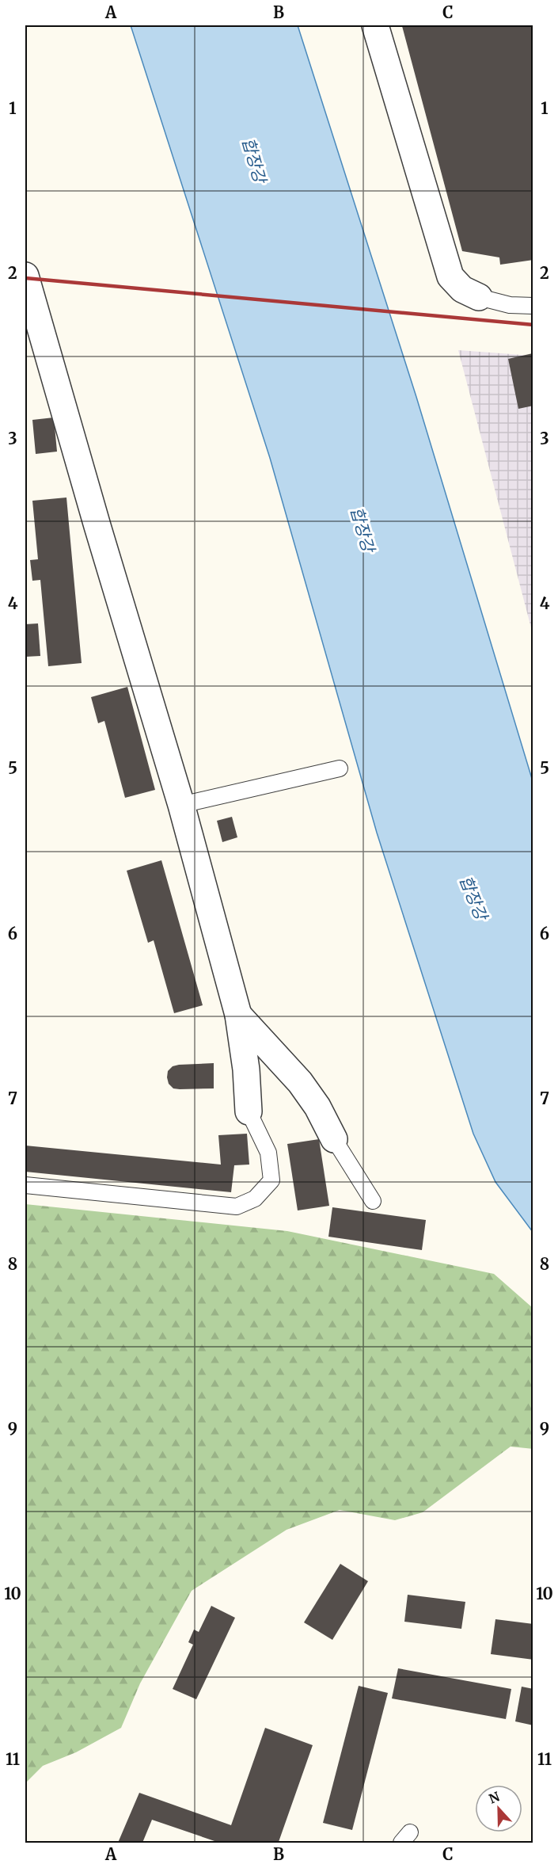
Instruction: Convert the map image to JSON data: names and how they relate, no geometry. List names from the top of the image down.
{
  "water": ["합장강"],
  "north": "top",
  "grid": {
    "columns": ["A", "B", "C"],
    "rows": [
      "1",
      "2",
      "3",
      "4",
      "5",
      "6",
      "7",
      "8",
      "9",
      "10",
      "11"
    ]
  }
}
